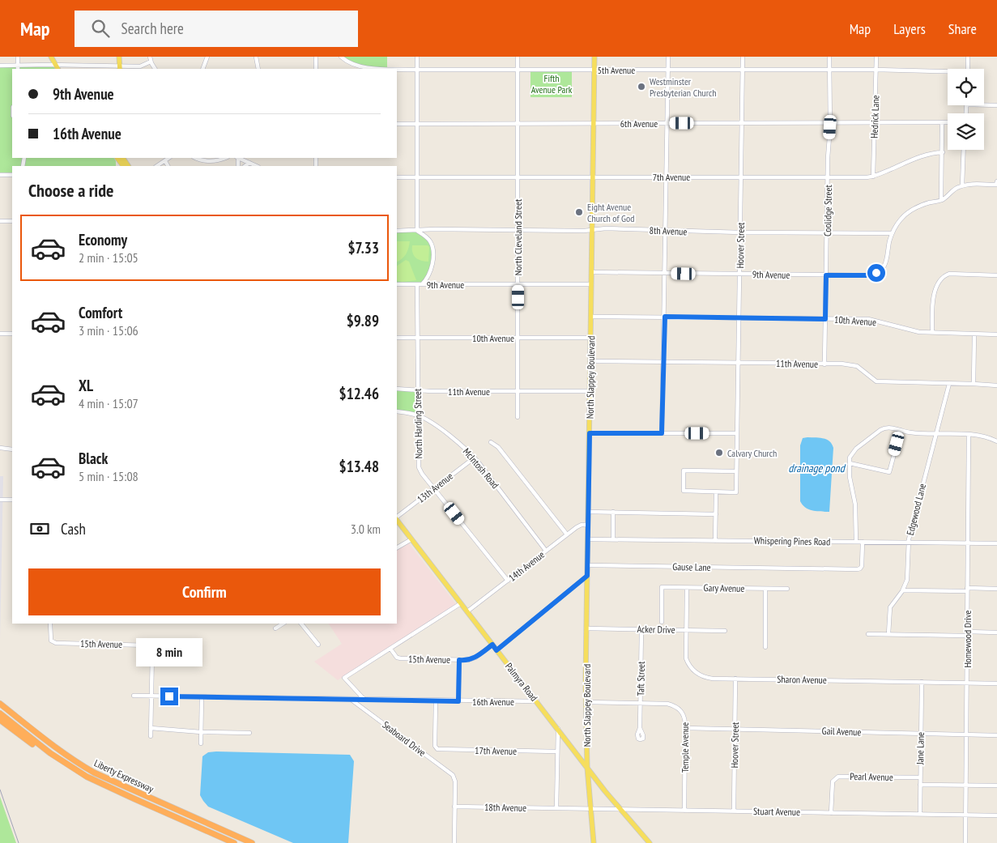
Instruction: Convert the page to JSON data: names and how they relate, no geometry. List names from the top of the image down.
{
  "streets": {
    "highway": ["Liberty Expressway"],
    "main road": ["North Slappey Boulevard", "Palmyra Road"],
    "street": [
      "5th Avenue",
      "Hedrick Lane",
      "6th Avenue",
      "7th Avenue",
      "Coolidge Street",
      "8th Avenue",
      "North Cleveland Street",
      "Hoover Street",
      "9th Avenue",
      "10th Avenue",
      "11th Avenue",
      "North Harding Street",
      "McIntosh Road",
      "13th Avenue",
      "Edgewood Lane",
      "Whispering Pines Road",
      "14th Avenue",
      "Gause Lane",
      "Gary Avenue",
      "Acker Drive",
      "Homewood Drive",
      "15th Avenue",
      "Taft Street",
      "Sharon Avenue",
      "16th Avenue",
      "Gail Avenue",
      "Seaboard Drive",
      "Temple Avenue",
      "Jane Lane",
      "17th Avenue",
      "Pearl Avenue",
      "18th Avenue",
      "Stuart Avenue"
    ]
  },
  "crossings": [
    ["5th Avenue", "Hedrick Lane"],
    ["5th Avenue", "Coolidge Street"],
    ["5th Avenue", "North Cleveland Street"],
    ["5th Avenue", "Hoover Street"],
    ["5th Avenue", "North Slappey Boulevard"],
    ["Hedrick Lane", "6th Avenue"],
    ["Hedrick Lane", "7th Avenue"],
    ["6th Avenue", "Coolidge Street"],
    ["6th Avenue", "North Cleveland Street"],
    ["6th Avenue", "Hoover Street"],
    ["6th Avenue", "North Slappey Boulevard"],
    ["7th Avenue", "Coolidge Street"],
    ["7th Avenue", "North Cleveland Street"],
    ["7th Avenue", "Hoover Street"],
    ["7th Avenue", "North Slappey Boulevard"],
    ["Coolidge Street", "8th Avenue"],
    ["Coolidge Street", "9th Avenue"],
    ["Coolidge Street", "10th Avenue"],
    ["Coolidge Street", "11th Avenue"],
    ["8th Avenue", "North Cleveland Street"],
    ["8th Avenue", "Hoover Street"],
    ["8th Avenue", "9th Avenue"],
    ["8th Avenue", "North Slappey Boulevard"],
    ["8th Avenue", "North Harding Street"],
    ["North Cleveland Street", "9th Avenue"],
    ["North Cleveland Street", "10th Avenue"],
    ["North Cleveland Street", "11th Avenue"],
    ["Hoover Street", "9th Avenue"],
    ["Hoover Street", "10th Avenue"],
    ["Hoover Street", "11th Avenue"],
    ["Hoover Street", "Sharon Avenue"],
    ["Hoover Street", "Gail Avenue"],
    ["Hoover Street", "Stuart Avenue"],
    ["9th Avenue", "North Slappey Boulevard"],
    ["9th Avenue", "North Harding Street"],
    ["10th Avenue", "North Slappey Boulevard"],
    ["10th Avenue", "North Harding Street"],
    ["11th Avenue", "North Slappey Boulevard"],
    ["11th Avenue", "North Harding Street"],
    ["11th Avenue", "Edgewood Lane"],
    ["North Slappey Boulevard", "Whispering Pines Road"],
    ["North Slappey Boulevard", "14th Avenue"],
    ["North Slappey Boulevard", "Gause Lane"],
    ["North Slappey Boulevard", "Acker Drive"],
    ["North Slappey Boulevard", "Palmyra Road"],
    ["North Slappey Boulevard", "Temple Avenue"],
    ["North Slappey Boulevard", "Stuart Avenue"],
    ["North Harding Street", "McIntosh Road"],
    ["North Harding Street", "13th Avenue"],
    ["North Harding Street", "14th Avenue"],
    ["McIntosh Road", "13th Avenue"],
    ["McIntosh Road", "14th Avenue"],
    ["Edgewood Lane", "Whispering Pines Road"],
    ["Whispering Pines Road", "Gause Lane"],
    ["Whispering Pines Road", "Homewood Drive"],
    ["14th Avenue", "Palmyra Road"],
    ["Gary Avenue", "Sharon Avenue"],
    ["Acker Drive", "Taft Street"],
    ["Acker Drive", "Sharon Avenue"],
    ["Homewood Drive", "Sharon Avenue"],
    ["Homewood Drive", "Gail Avenue"],
    ["Homewood Drive", "Stuart Avenue"],
    ["15th Avenue", "Palmyra Road"],
    ["15th Avenue", "16th Avenue"],
    ["Taft Street", "Temple Avenue"],
    ["Sharon Avenue", "Jane Lane"],
    ["Palmyra Road", "16th Avenue"],
    ["Palmyra Road", "Stuart Avenue"],
    ["16th Avenue", "Seaboard Drive"],
    ["16th Avenue", "17th Avenue"],
    ["Gail Avenue", "Temple Avenue"],
    ["Gail Avenue", "Jane Lane"],
    ["Seaboard Drive", "18th Avenue"],
    ["Temple Avenue", "Stuart Avenue"],
    ["Jane Lane", "Pearl Avenue"],
    ["Jane Lane", "Stuart Avenue"],
    ["Pearl Avenue", "Stuart Avenue"],
    ["18th Avenue", "Stuart Avenue"]
  ],
  "water": ["drainage pond"],
  "parks": ["Fifth Avenue Park"],
  "places": ["Westminster Presbyterian Church", "Eight Avenue Church of God", "Calvary Church"],
  "page": {
    "header": "Map",
    "search": "Search here",
    "nav": ["Map", "Layers", "Share"],
    "banner": ["9th Avenue", "16th Avenue"],
    "heading": "Choose a ride",
    "list": [
      {
        "name": "Economy",
        "note": "2 min · 15:05",
        "value": "$7.33"
      },
      {
        "name": "Comfort",
        "note": "3 min · 15:06",
        "value": "$9.89"
      },
      {
        "name": "XL",
        "note": "4 min · 15:07",
        "value": "$12.46"
      },
      {
        "name": "Black",
        "note": "5 min · 15:08",
        "value": "$13.48"
      }
    ],
    "pay": ["Cash", "3.0 km"],
    "buttons": "Confirm",
    "bubble": "8 min"
  }
}
